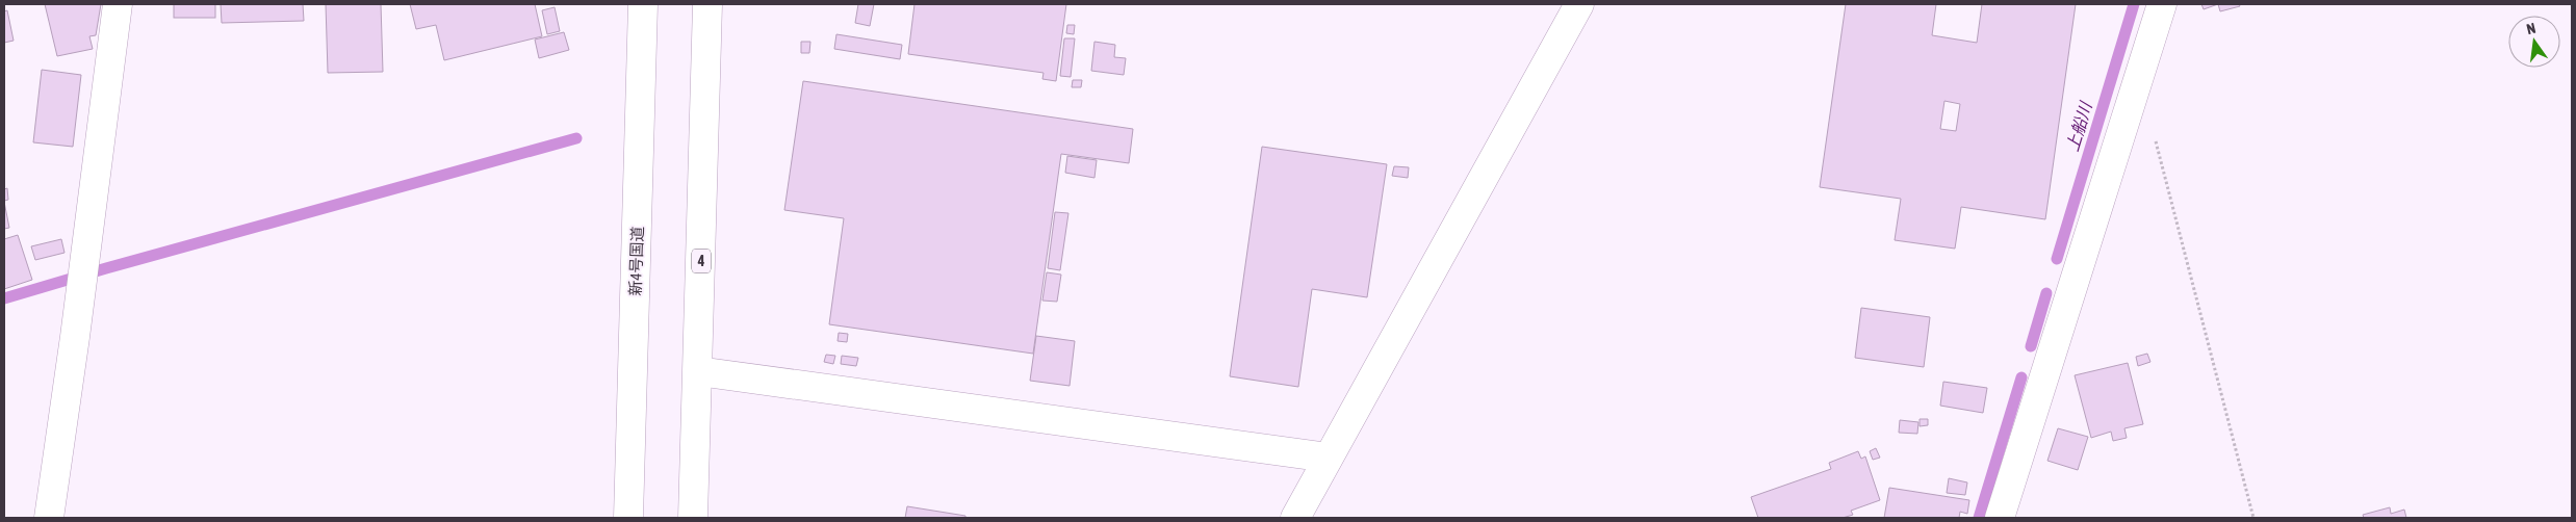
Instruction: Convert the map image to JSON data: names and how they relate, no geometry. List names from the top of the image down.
{
  "streets": {
    "main road": ["新4号国道", "4"]
  },
  "water": ["上船川"],
  "north": "top"
}
